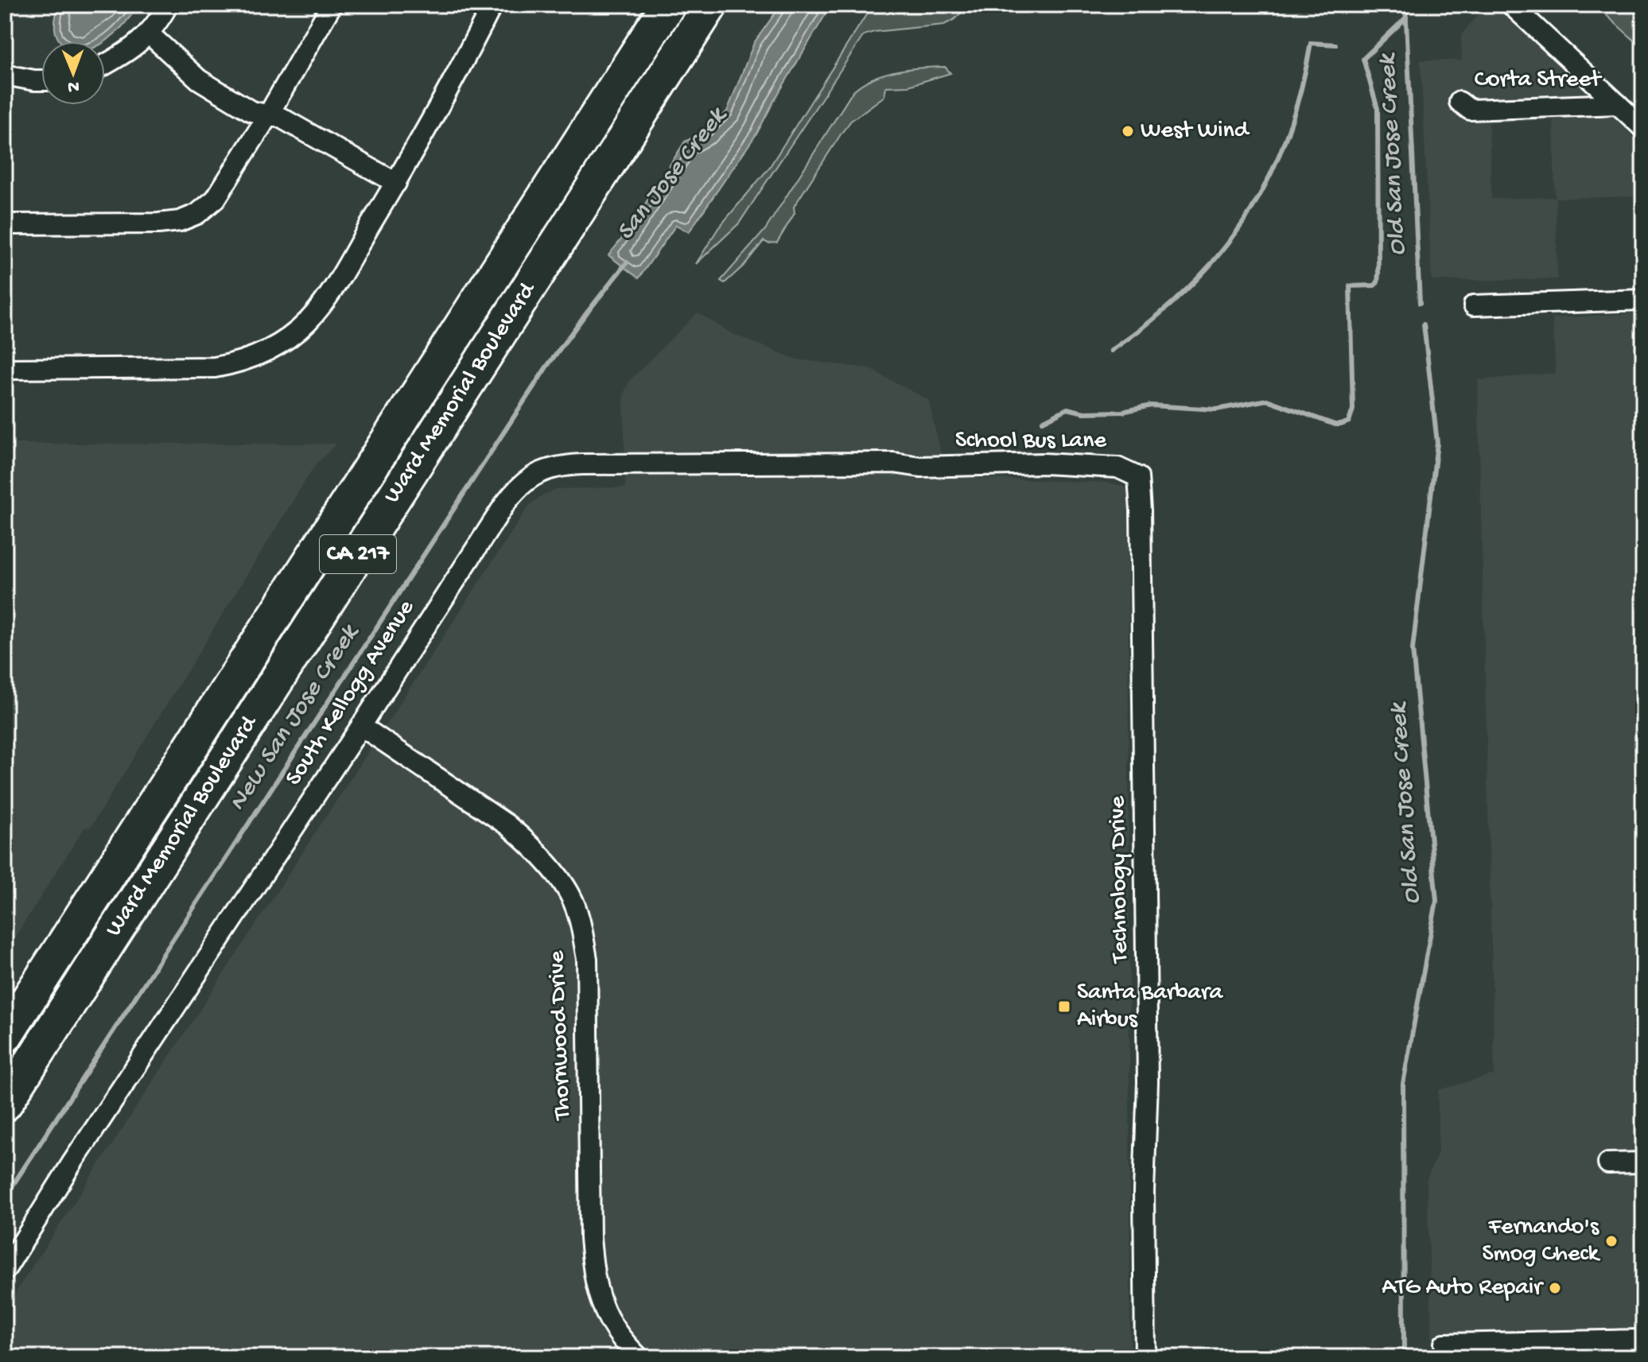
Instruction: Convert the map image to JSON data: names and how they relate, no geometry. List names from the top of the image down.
{
  "streets": {
    "highway": ["Ward Memorial Boulevard", "CA 217"],
    "street": [
      "Corta Street",
      "School Bus Lane",
      "South Kellogg Avenue",
      "Technology Drive",
      "Thornwood Drive"
    ]
  },
  "crossings": [
    ["School Bus Lane", "South Kellogg Avenue"],
    ["School Bus Lane", "Technology Drive"],
    ["South Kellogg Avenue", "Thornwood Drive"]
  ],
  "water": ["Old San Jose Creek", "San Jose Creek", "New San Jose Creek"],
  "places": {
    "other": ["West Wind", "Fernando's Smog Check", "ATG Auto Repair"],
    "transit": ["Santa Barbara Airbus"]
  },
  "north": "bottom"
}
